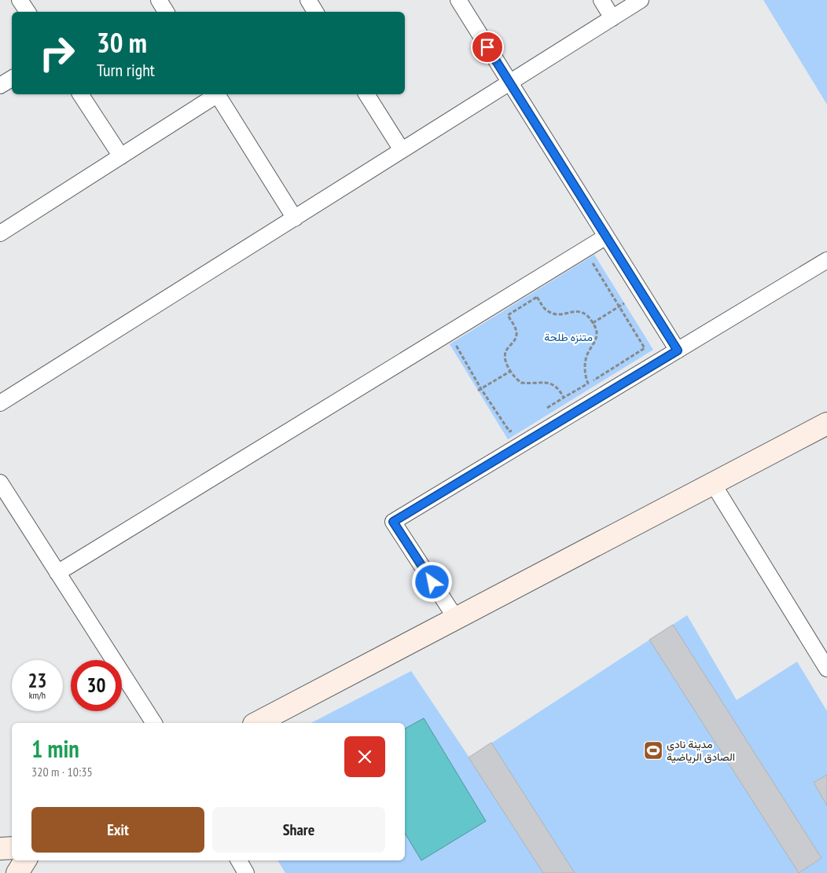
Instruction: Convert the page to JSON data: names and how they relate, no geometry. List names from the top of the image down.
{
  "parks": ["متنزه طلحة"],
  "places": {
    "sports": ["مدينة نادي الصادق الرياضية"]
  },
  "page": {
    "turn": ["30 m", "Turn right"],
    "speed": "23 km/h",
    "limit": "30",
    "heading": ["1 min", "320 m · 10:35"],
    "buttons": ["Exit", "Share"]
  }
}
